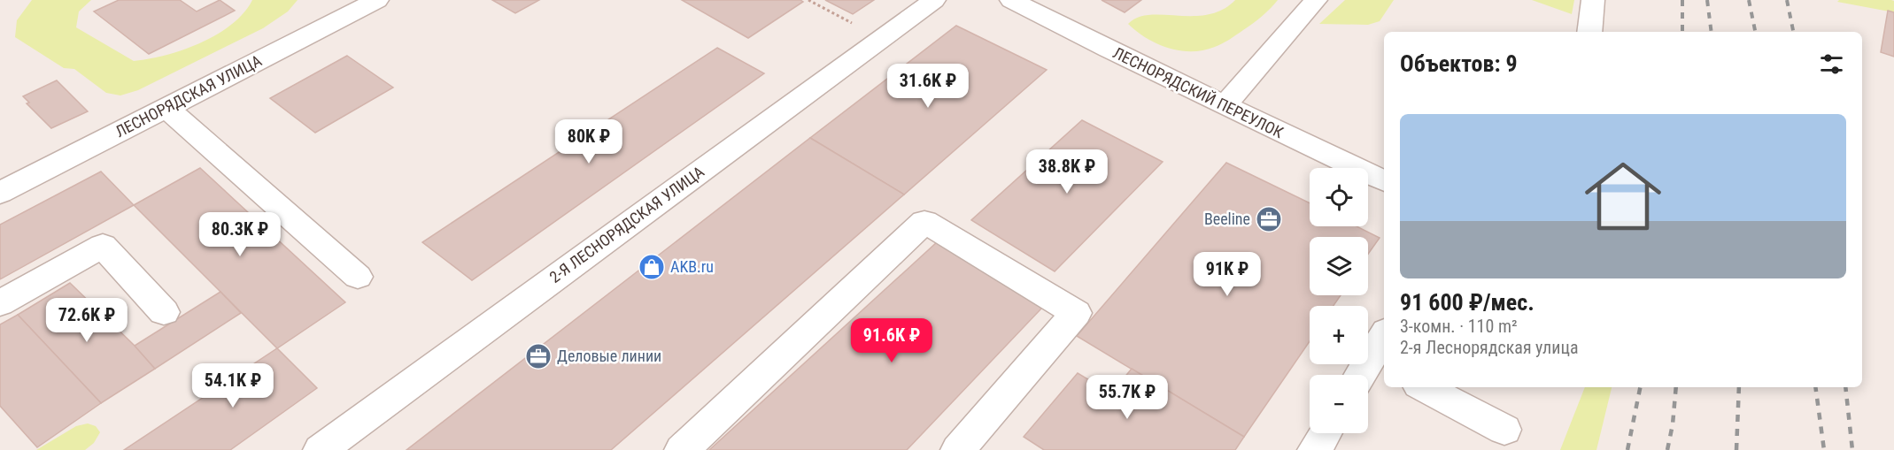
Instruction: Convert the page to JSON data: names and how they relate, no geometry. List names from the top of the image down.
{
  "streets": {
    "street": ["ЛЕСНОРЯДСКИЙ ПЕРЕУЛОК", "ЛЕСНОРЯДСКАЯ УЛИЦА", "2-Я ЛЕСНОРЯДСКАЯ УЛИЦА"]
  },
  "places": {
    "office": ["Beeline", "Деловые линии"],
    "shop": ["AKB.ru"]
  },
  "page": {
    "heading": "Объектов: 9",
    "price": [
      "31.6K ₽",
      "80K ₽",
      "38.8K ₽",
      "80.3K ₽",
      "91K ₽",
      "72.6K ₽",
      "91.6K ₽",
      "54.1K ₽",
      "55.7K ₽"
    ],
    "list": [
      {
        "name": "91 600 ₽/мес.",
        "note": "3-комн. · 110 m² · 2-я Леснорядская улица"
      }
    ],
    "map_buttons": ["+", "−"]
  }
}
